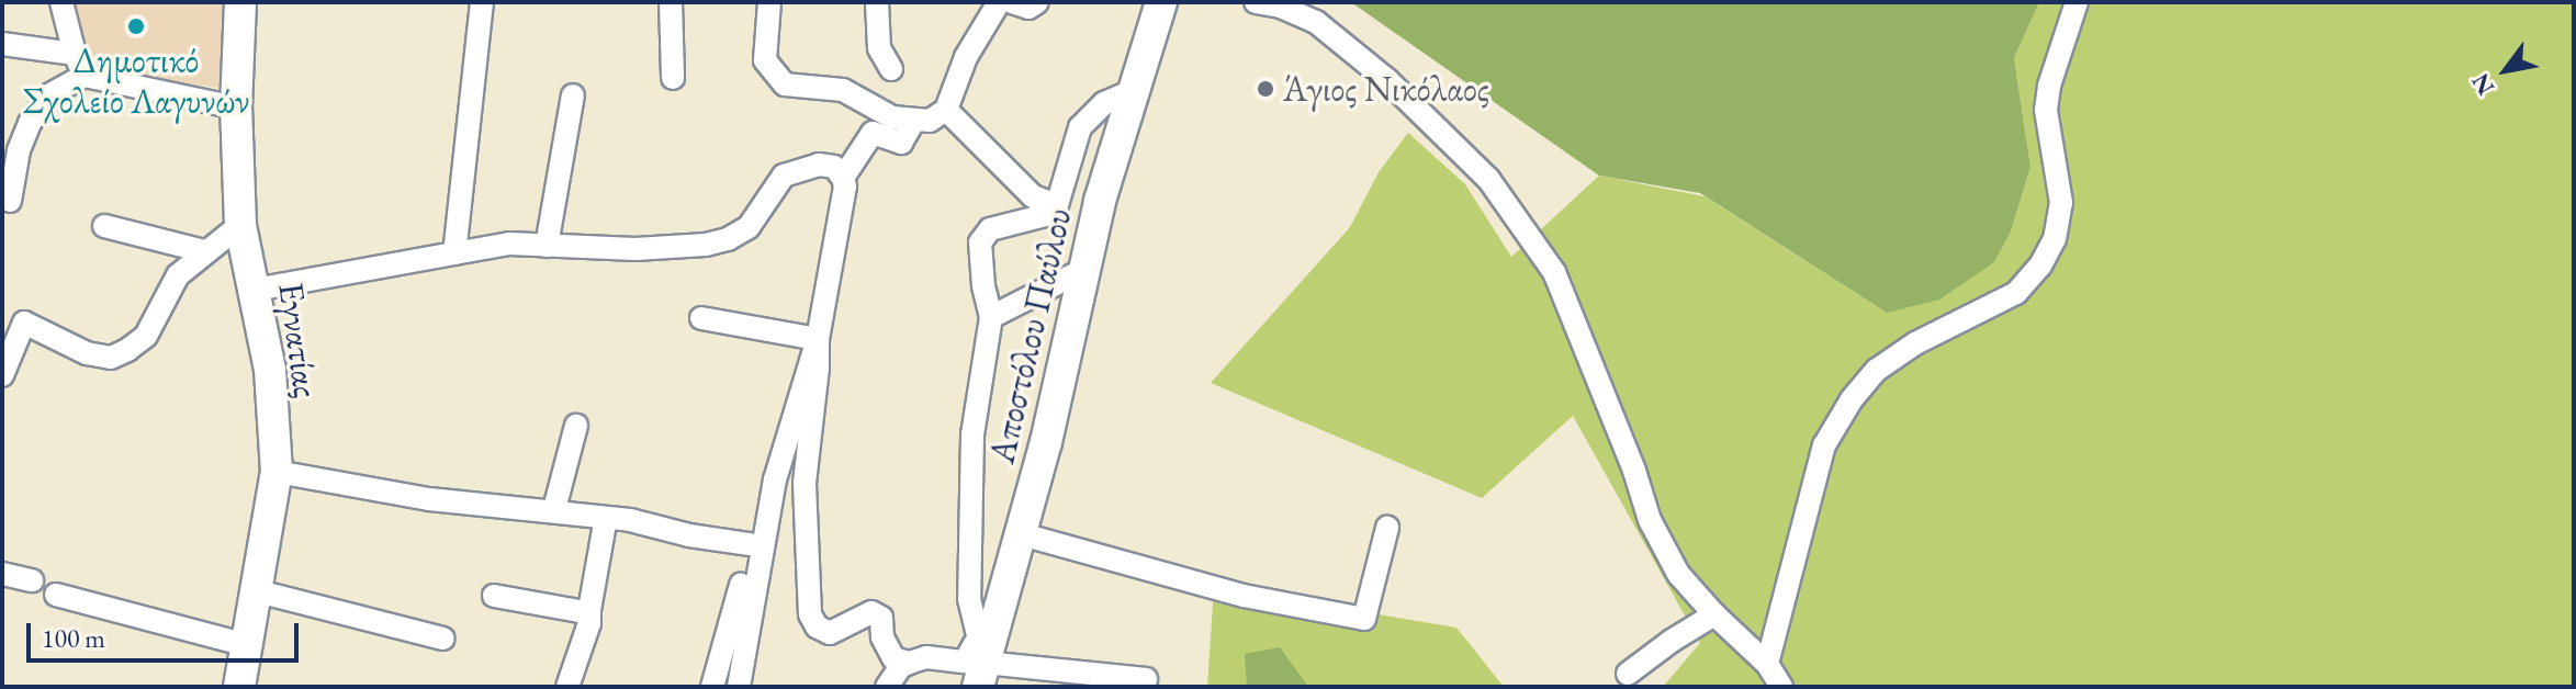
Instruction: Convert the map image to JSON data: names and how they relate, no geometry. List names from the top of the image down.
{
  "streets": {
    "street": ["Αποστόλου Παύλου", "Εγνατίας"]
  },
  "places": ["Δημοτικό Σχολείο Λαγυνών", "Άγιος Νικόλαος"],
  "scale_bar": "100 m",
  "north": "bottom left"
}
